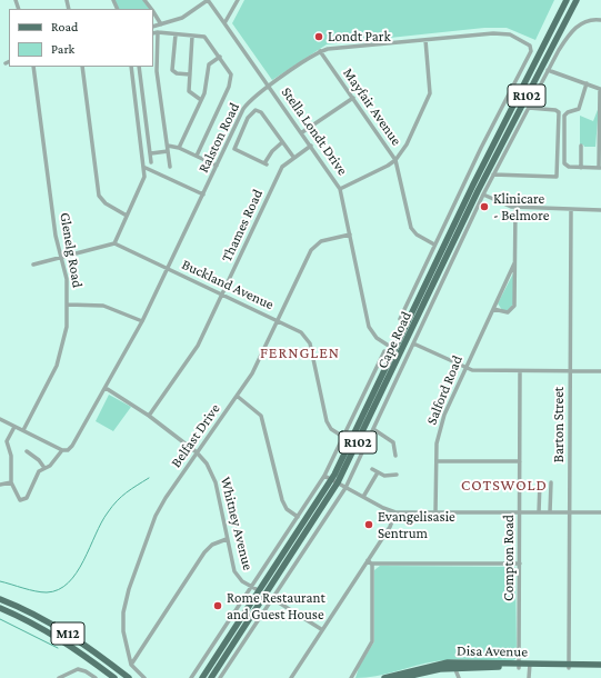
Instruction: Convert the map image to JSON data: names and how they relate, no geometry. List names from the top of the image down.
{
  "streets": {
    "main road": [
      "R102",
      "Cape Road",
      "M12",
      "Disa Avenue"
    ],
    "street": [
      "Mayfair Avenue",
      "Stella Londt Drive",
      "Ralston Road",
      "Thames Road",
      "Glenelg Road",
      "Buckland Avenue",
      "Salford Road",
      "Barton Street",
      "Belfast Drive",
      "Whitney Avenue",
      "Compton Road"
    ]
  },
  "crossings": [
    ["Mayfair Avenue", "Ralston Road"],
    ["Mayfair Avenue", "Cape Road"],
    ["Stella Londt Drive", "Ralston Road"],
    ["Stella Londt Drive", "Thames Road"],
    ["Stella Londt Drive", "Cape Road"],
    ["Stella Londt Drive", "Belfast Drive"],
    ["Ralston Road", "Buckland Avenue"],
    ["Ralston Road", "Cape Road"],
    ["Ralston Road", "Whitney Avenue"],
    ["Thames Road", "Buckland Avenue"],
    ["Thames Road", "Whitney Avenue"],
    ["Buckland Avenue", "Cape Road"],
    ["Buckland Avenue", "Belfast Drive"],
    ["Cape Road", "Whitney Avenue"],
    ["Barton Street", "Disa Avenue"],
    ["Belfast Drive", "Whitney Avenue"],
    ["Compton Road", "Disa Avenue"]
  ],
  "districts": ["FERNGLEN", "COTSWOLD"],
  "places": [
    "Londt Park",
    "Klinicare - Belmore",
    "Evangelisasie Sentrum",
    "Rome Restaurant and Guest House"
  ],
  "legend": ["Road", "Park"]
}
